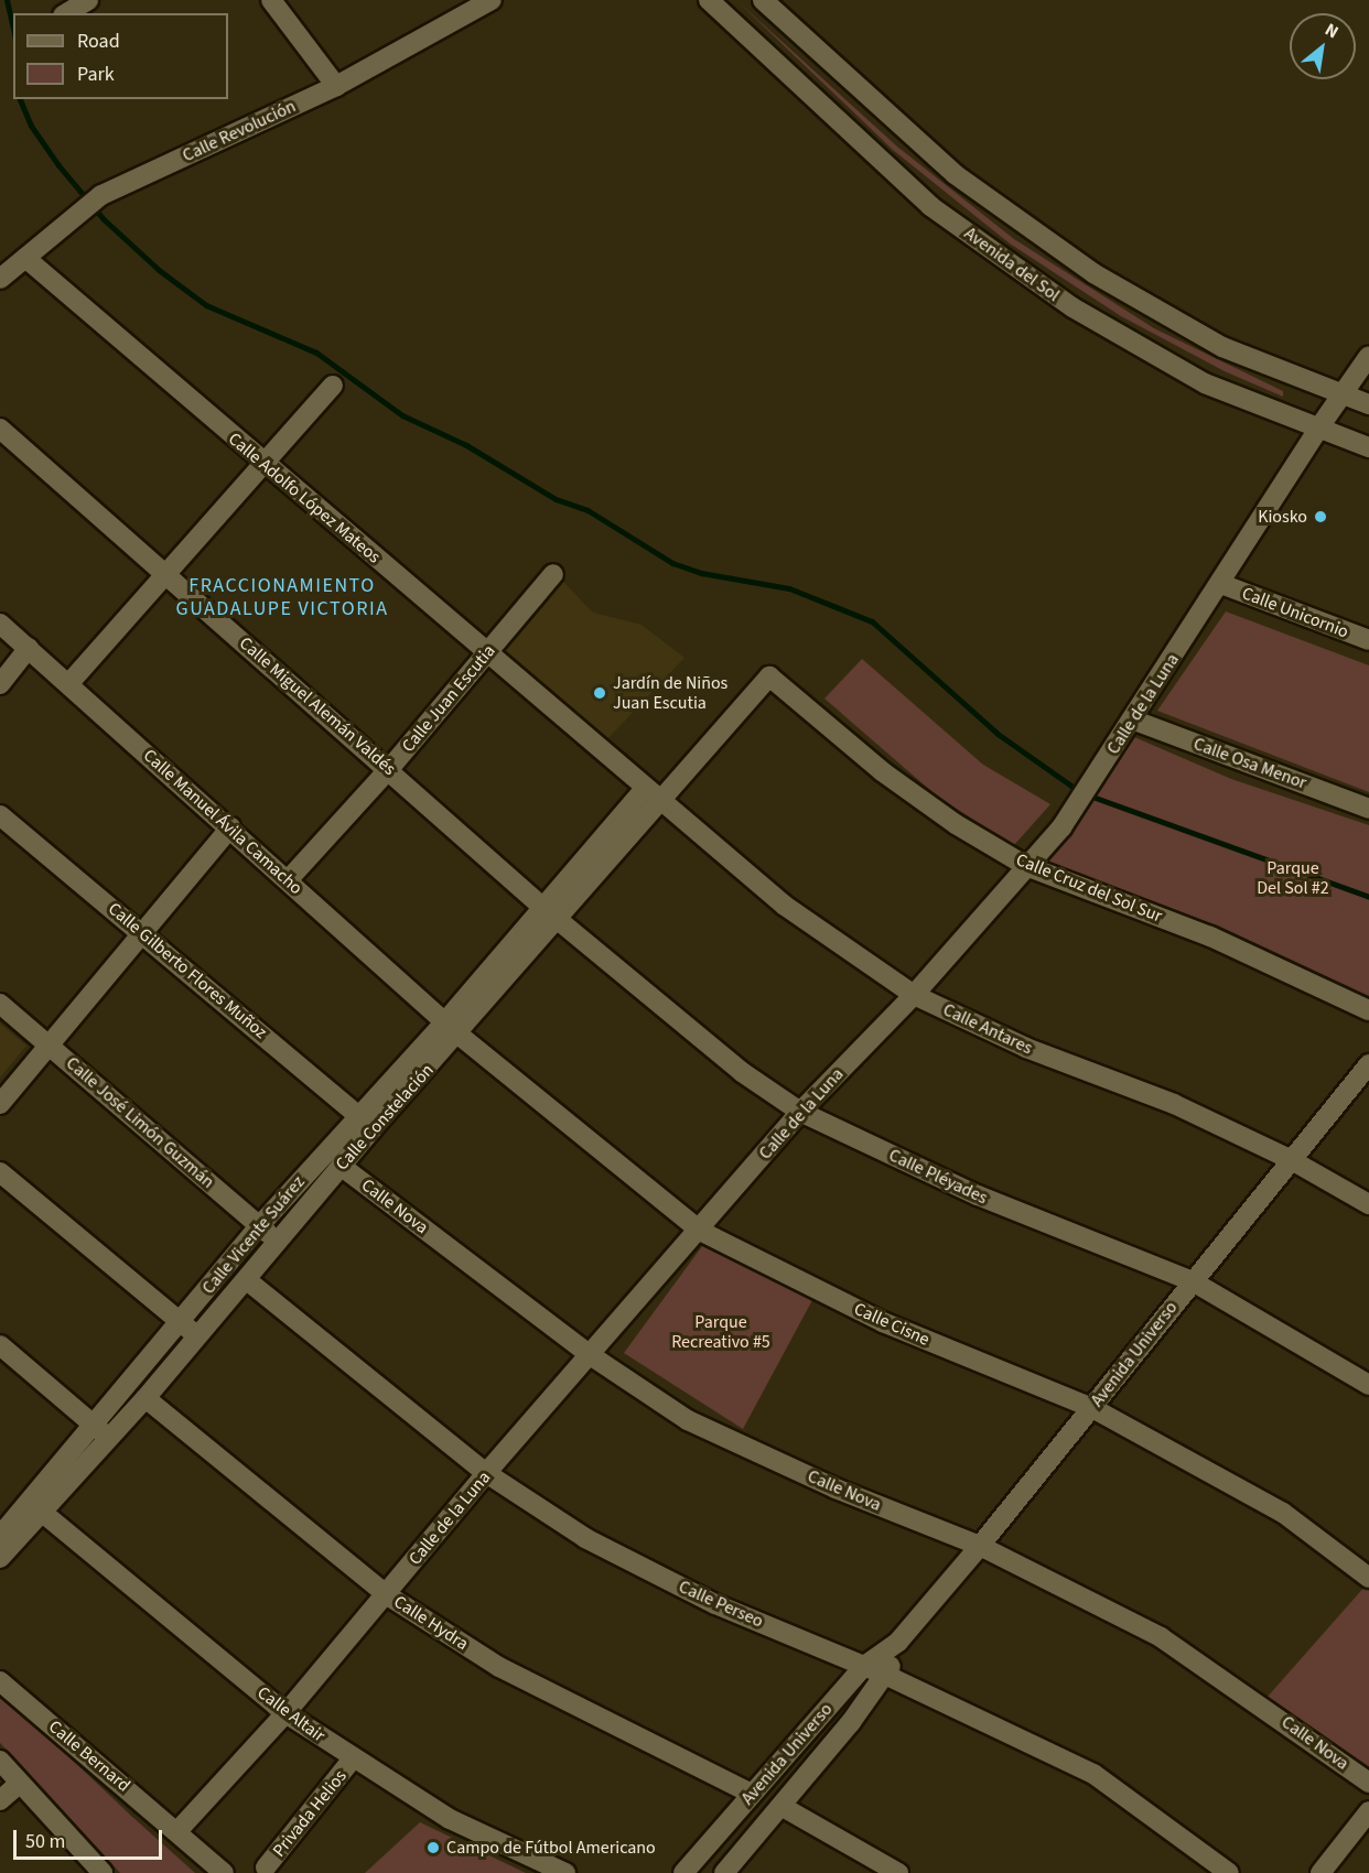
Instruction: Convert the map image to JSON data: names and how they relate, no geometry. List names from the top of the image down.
{
  "streets": {
    "street": [
      "Calle Revolución",
      "Avenida del Sol",
      "Calle Adolfo López Mateos",
      "Calle Unicornio",
      "Calle Juan Escutia",
      "Calle de la Luna",
      "Calle Miguel Alemán Valdés",
      "Calle Osa Menor",
      "Calle Manuel Ávila Camacho",
      "Calle Cruz del Sol Sur",
      "Calle Gilberto Flores Muñoz",
      "Calle Antares",
      "Calle Constelación",
      "Calle José Limón Guzmán",
      "Calle Pléyades",
      "Calle Nova",
      "Calle Vicente Suárez",
      "Calle Cisne",
      "Avenida Universo",
      "Calle Perseo",
      "Calle Hydra",
      "Calle Altair",
      "Calle Bernard",
      "Privada Helios"
    ]
  },
  "crossings": [
    ["Calle Revolución", "Calle Adolfo López Mateos"],
    ["Avenida del Sol", "Calle de la Luna"],
    ["Calle Adolfo López Mateos", "Calle Juan Escutia"],
    ["Calle Adolfo López Mateos", "Calle Antares"],
    ["Calle Adolfo López Mateos", "Calle Constelación"],
    ["Calle Unicornio", "Calle de la Luna"],
    ["Calle Juan Escutia", "Calle Miguel Alemán Valdés"],
    ["Calle Juan Escutia", "Calle Manuel Ávila Camacho"],
    ["Calle de la Luna", "Calle Osa Menor"],
    ["Calle de la Luna", "Calle Cruz del Sol Sur"],
    ["Calle de la Luna", "Calle Antares"],
    ["Calle de la Luna", "Calle Pléyades"],
    ["Calle de la Luna", "Calle Nova"],
    ["Calle de la Luna", "Calle Cisne"],
    ["Calle de la Luna", "Calle Perseo"],
    ["Calle de la Luna", "Calle Hydra"],
    ["Calle de la Luna", "Calle Altair"],
    ["Calle de la Luna", "Calle Bernard"],
    ["Calle Miguel Alemán Valdés", "Calle Constelación"],
    ["Calle Miguel Alemán Valdés", "Calle Pléyades"],
    ["Calle Manuel Ávila Camacho", "Calle Constelación"],
    ["Calle Manuel Ávila Camacho", "Calle Cisne"],
    ["Calle Cruz del Sol Sur", "Calle Constelación"],
    ["Calle Gilberto Flores Muñoz", "Calle Constelación"],
    ["Calle Gilberto Flores Muñoz", "Calle Vicente Suárez"],
    ["Calle Antares", "Calle Constelación"],
    ["Calle Antares", "Avenida Universo"],
    ["Calle Constelación", "Calle José Limón Guzmán"],
    ["Calle Constelación", "Calle Pléyades"],
    ["Calle Constelación", "Calle Nova"],
    ["Calle Constelación", "Calle Vicente Suárez"],
    ["Calle Constelación", "Calle Cisne"],
    ["Calle Constelación", "Calle Perseo"],
    ["Calle Constelación", "Calle Hydra"],
    ["Calle José Limón Guzmán", "Calle Vicente Suárez"],
    ["Calle Pléyades", "Avenida Universo"],
    ["Calle Nova", "Avenida Universo"],
    ["Calle Cisne", "Avenida Universo"],
    ["Avenida Universo", "Calle Perseo"],
    ["Avenida Universo", "Calle Hydra"],
    ["Calle Altair", "Privada Helios"]
  ],
  "districts": ["FRACCIONAMIENTO GUADALUPE VICTORIA"],
  "parks": ["Parque Del Sol #2", "Parque Recreativo #5"],
  "places": ["Kiosko", "Jardín de Niños Juan Escutia", "Campo de Fútbol Americano"],
  "legend": ["Road", "Park"],
  "scale_bar": "50 m",
  "north": "top right"
}
